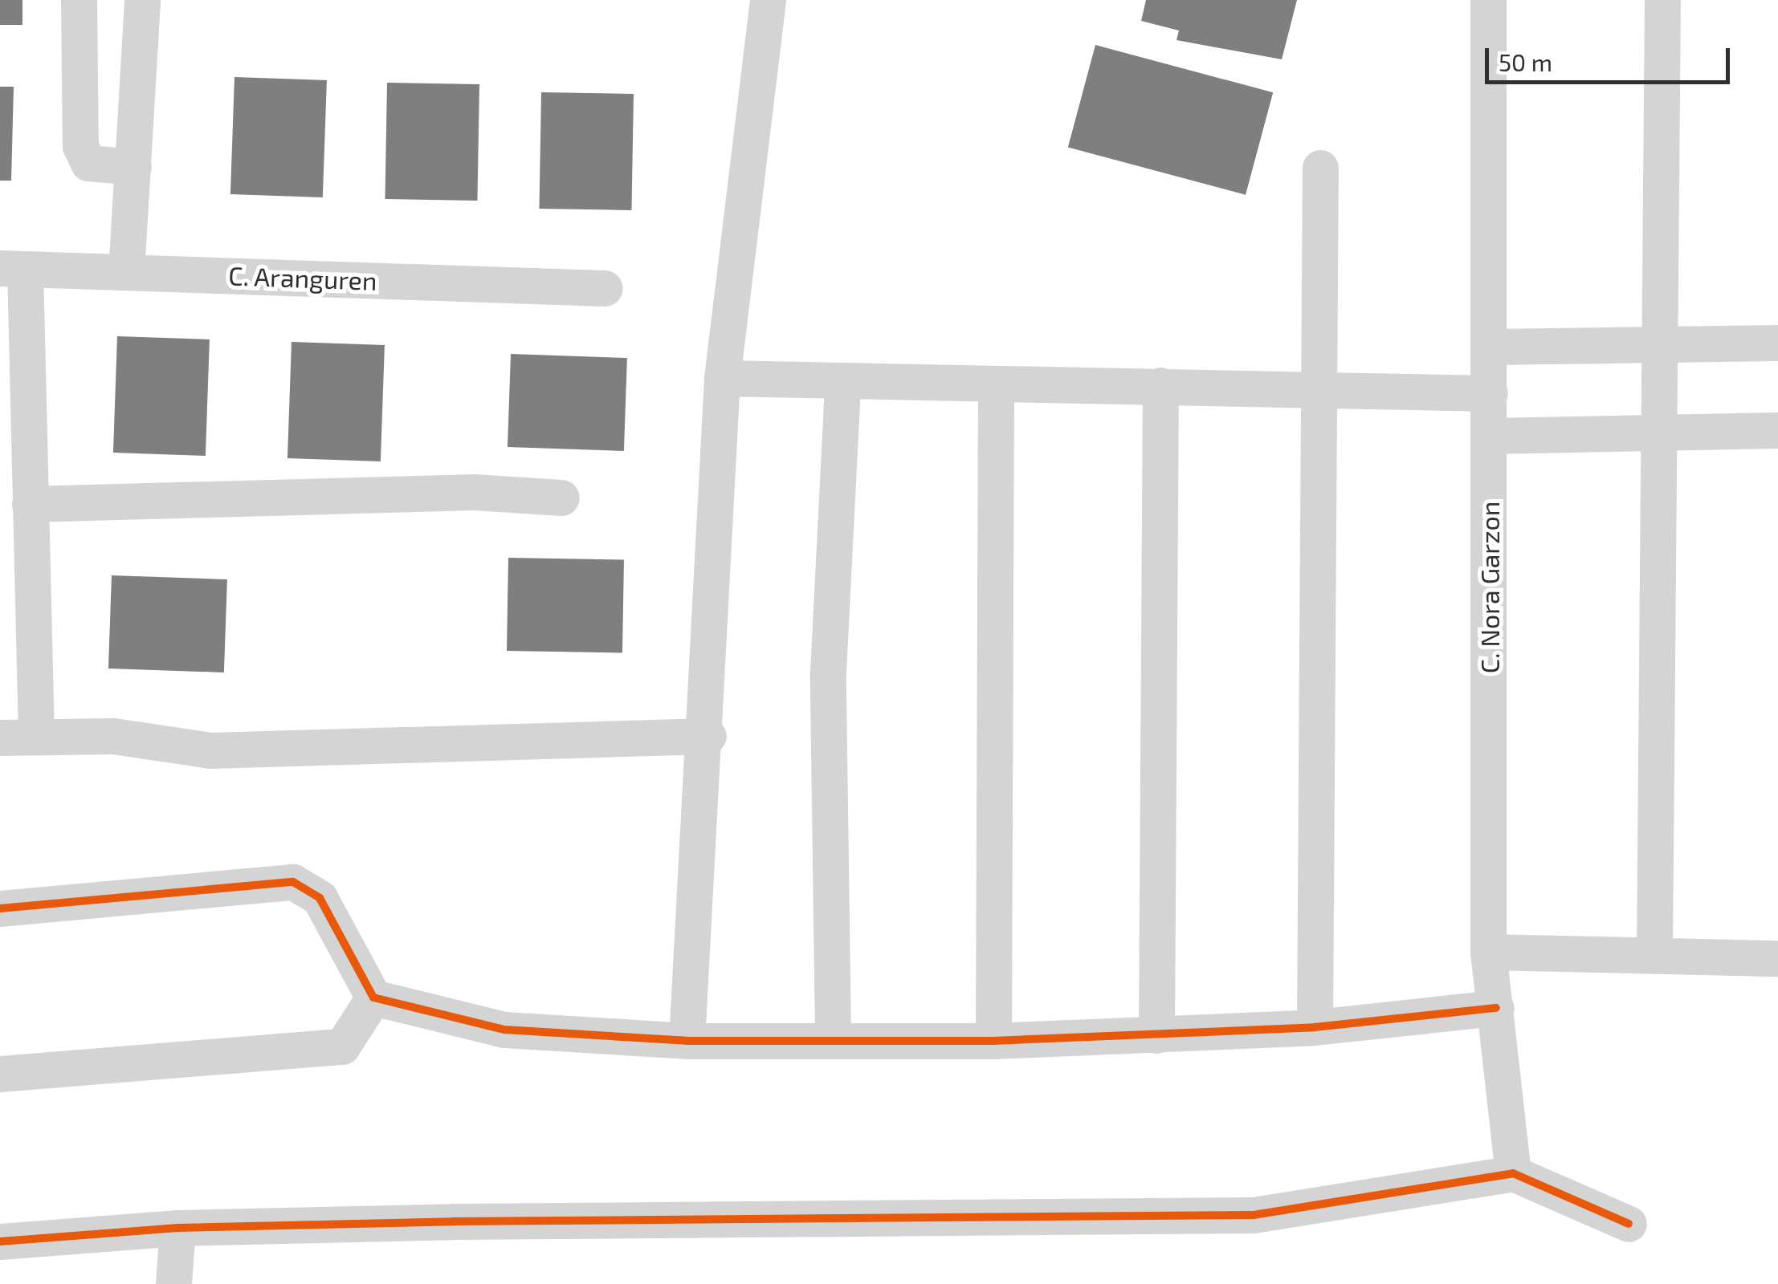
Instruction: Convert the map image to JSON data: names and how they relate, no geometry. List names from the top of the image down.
{
  "streets": {
    "street": ["C. Aranguren", "C. Nora Garzon"]
  },
  "scale_bar": "50 m"
}
